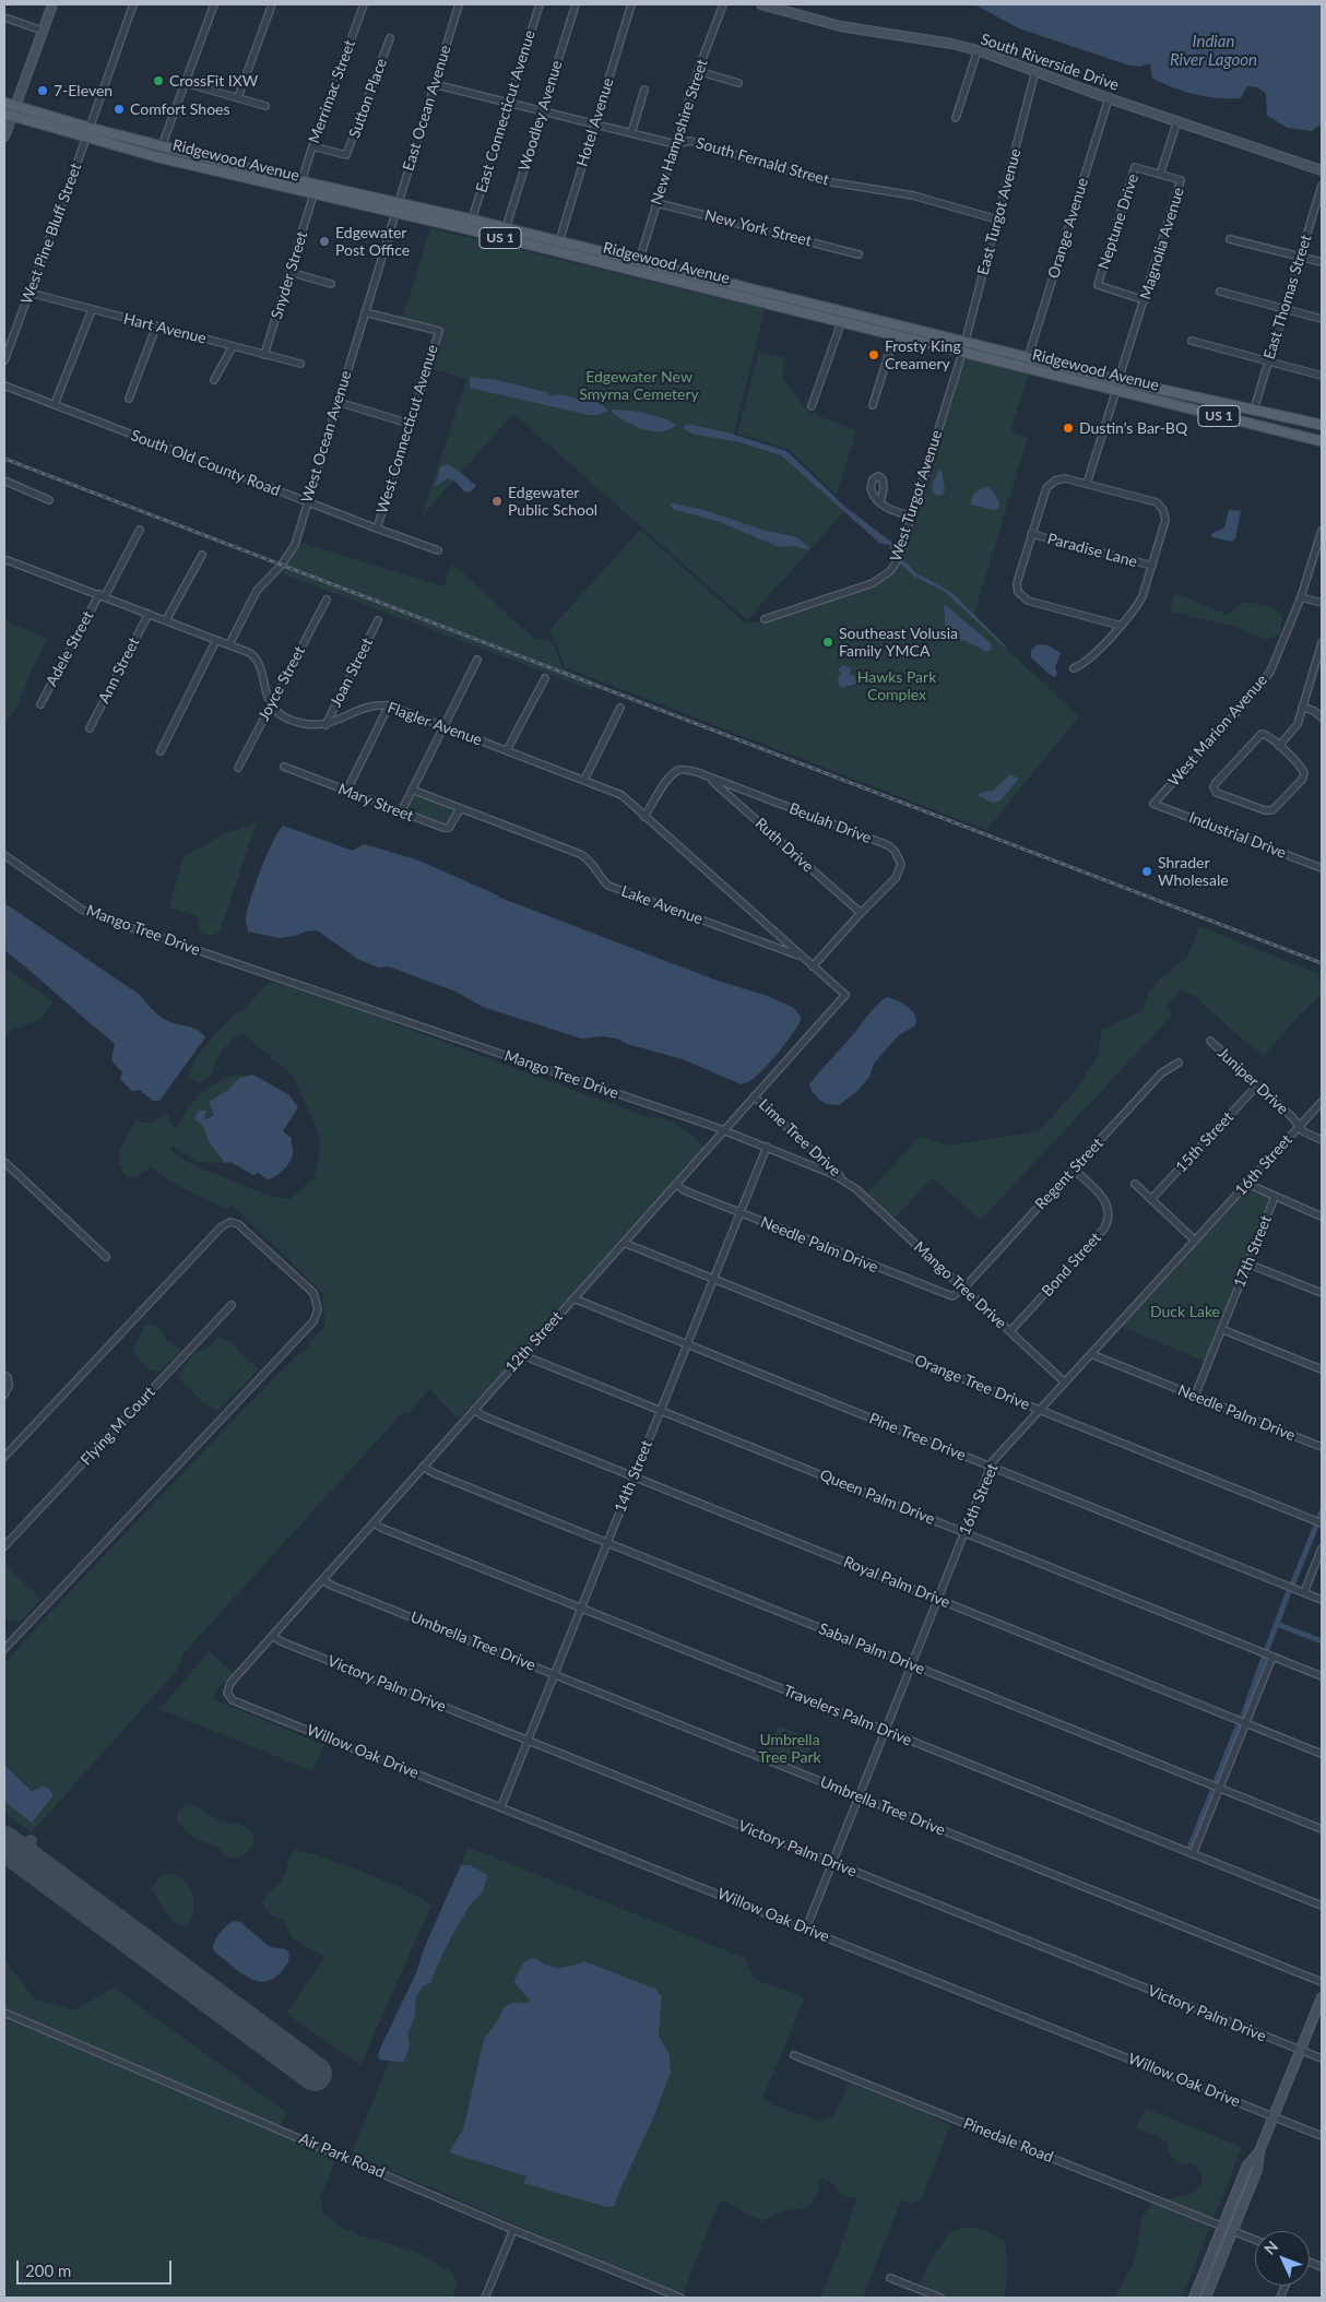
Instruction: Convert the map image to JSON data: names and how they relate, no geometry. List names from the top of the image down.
{
  "streets": {
    "main road": ["Ridgewood Avenue", "US 1"],
    "street": [
      "South Riverside Drive",
      "Merrimac Street",
      "Sutton Place",
      "East Ocean Avenue",
      "East Connecticut Avenue",
      "Woodley Avenue",
      "Hotel Avenue",
      "New Hampshire Street",
      "South Fernald Street",
      "East Turgot Avenue",
      "Neptune Drive",
      "New York Street",
      "Orange Avenue",
      "West Pine Bluff Street",
      "Magnolia Avenue",
      "Snyder Street",
      "East Thomas Street",
      "Hart Avenue",
      "West Connecticut Avenue",
      "West Ocean Avenue",
      "South Old County Road",
      "West Turgot Avenue",
      "Paradise Lane",
      "Adele Street",
      "Ann Street",
      "Joan Street",
      "Joyce Street",
      "Flagler Avenue",
      "West Marion Avenue",
      "Mary Street",
      "Beulah Drive",
      "Industrial Drive",
      "Ruth Drive",
      "Lake Avenue",
      "Mango Tree Drive",
      "Juniper Drive",
      "Lime Tree Drive",
      "15th Street",
      "16th Street",
      "Regent Street",
      "Needle Palm Drive",
      "17th Street",
      "Bond Street",
      "12th Street",
      "Orange Tree Drive",
      "Flying M Court",
      "Pine Tree Drive",
      "14th Street",
      "Queen Palm Drive",
      "Royal Palm Drive",
      "Umbrella Tree Drive",
      "Sabal Palm Drive",
      "Victory Palm Drive",
      "Travelers Palm Drive",
      "Willow Oak Drive",
      "Pinedale Road",
      "Air Park Road"
    ]
  },
  "crossings": [
    ["South Riverside Drive", "East Turgot Avenue"],
    ["South Riverside Drive", "Orange Avenue"],
    ["South Riverside Drive", "Magnolia Avenue"],
    ["Merrimac Street", "Sutton Place"],
    ["Merrimac Street", "Ridgewood Avenue"],
    ["East Ocean Avenue", "Ridgewood Avenue"],
    ["East Ocean Avenue", "South Fernald Street"],
    ["East Ocean Avenue", "West Ocean Avenue"],
    ["East Connecticut Avenue", "Ridgewood Avenue"],
    ["East Connecticut Avenue", "South Fernald Street"],
    ["Woodley Avenue", "Ridgewood Avenue"],
    ["Woodley Avenue", "South Fernald Street"],
    ["Hotel Avenue", "Ridgewood Avenue"],
    ["Hotel Avenue", "South Fernald Street"],
    ["New Hampshire Street", "Ridgewood Avenue"],
    ["New Hampshire Street", "South Fernald Street"],
    ["New Hampshire Street", "New York Street"],
    ["Ridgewood Avenue", "East Turgot Avenue"],
    ["Ridgewood Avenue", "Orange Avenue"],
    ["Ridgewood Avenue", "West Pine Bluff Street"],
    ["Ridgewood Avenue", "Magnolia Avenue"],
    ["Ridgewood Avenue", "Snyder Street"],
    ["Ridgewood Avenue", "East Thomas Street"],
    ["Ridgewood Avenue", "West Ocean Avenue"],
    ["Ridgewood Avenue", "West Turgot Avenue"],
    ["South Fernald Street", "East Turgot Avenue"],
    ["East Turgot Avenue", "West Turgot Avenue"],
    ["Neptune Drive", "Magnolia Avenue"],
    ["West Pine Bluff Street", "Hart Avenue"],
    ["Snyder Street", "Hart Avenue"],
    ["West Connecticut Avenue", "West Ocean Avenue"],
    ["West Connecticut Avenue", "South Old County Road"],
    ["West Ocean Avenue", "South Old County Road"],
    ["Joan Street", "Flagler Avenue"],
    ["Joyce Street", "Flagler Avenue"],
    ["Flagler Avenue", "Beulah Drive"],
    ["Flagler Avenue", "Lake Avenue"],
    ["Flagler Avenue", "12th Street"],
    ["West Marion Avenue", "Industrial Drive"],
    ["Mary Street", "Lake Avenue"],
    ["Beulah Drive", "Ruth Drive"],
    ["Mango Tree Drive", "Lime Tree Drive"],
    ["Mango Tree Drive", "16th Street"],
    ["Mango Tree Drive", "Regent Street"],
    ["Mango Tree Drive", "Needle Palm Drive"],
    ["Mango Tree Drive", "Bond Street"],
    ["Mango Tree Drive", "12th Street"],
    ["Mango Tree Drive", "14th Street"],
    ["Juniper Drive", "15th Street"],
    ["Juniper Drive", "16th Street"],
    ["Lime Tree Drive", "12th Street"],
    ["16th Street", "Needle Palm Drive"],
    ["16th Street", "Orange Tree Drive"],
    ["16th Street", "Pine Tree Drive"],
    ["16th Street", "Queen Palm Drive"],
    ["16th Street", "Royal Palm Drive"],
    ["16th Street", "Umbrella Tree Drive"],
    ["16th Street", "Sabal Palm Drive"],
    ["16th Street", "Victory Palm Drive"],
    ["16th Street", "Travelers Palm Drive"],
    ["16th Street", "Willow Oak Drive"],
    ["Regent Street", "Needle Palm Drive"],
    ["Regent Street", "Bond Street"],
    ["Needle Palm Drive", "17th Street"],
    ["Needle Palm Drive", "12th Street"],
    ["Needle Palm Drive", "14th Street"],
    ["12th Street", "Orange Tree Drive"],
    ["12th Street", "Pine Tree Drive"],
    ["12th Street", "Queen Palm Drive"],
    ["12th Street", "Royal Palm Drive"],
    ["12th Street", "Umbrella Tree Drive"],
    ["12th Street", "Sabal Palm Drive"],
    ["12th Street", "Victory Palm Drive"],
    ["12th Street", "Travelers Palm Drive"],
    ["12th Street", "Willow Oak Drive"],
    ["Orange Tree Drive", "14th Street"],
    ["Pine Tree Drive", "14th Street"],
    ["14th Street", "Queen Palm Drive"],
    ["14th Street", "Royal Palm Drive"],
    ["14th Street", "Umbrella Tree Drive"],
    ["14th Street", "Sabal Palm Drive"],
    ["14th Street", "Victory Palm Drive"],
    ["14th Street", "Travelers Palm Drive"],
    ["14th Street", "Willow Oak Drive"]
  ],
  "water": ["Indian River Lagoon"],
  "parks": [
    "Edgewater New Smyrna Cemetery",
    "Hawks Park Complex",
    "Duck Lake",
    "Umbrella Tree Park"
  ],
  "places": [
    "CrossFit IXW",
    "7-Eleven",
    "Comfort Shoes",
    "Edgewater Post Office",
    "Frosty King Creamery",
    "Dustin’s Bar-BQ",
    "Edgewater Public School",
    "Southeast Volusia Family YMCA",
    "Shrader Wholesale"
  ],
  "scale_bar": "200 m",
  "north": "top left"
}
